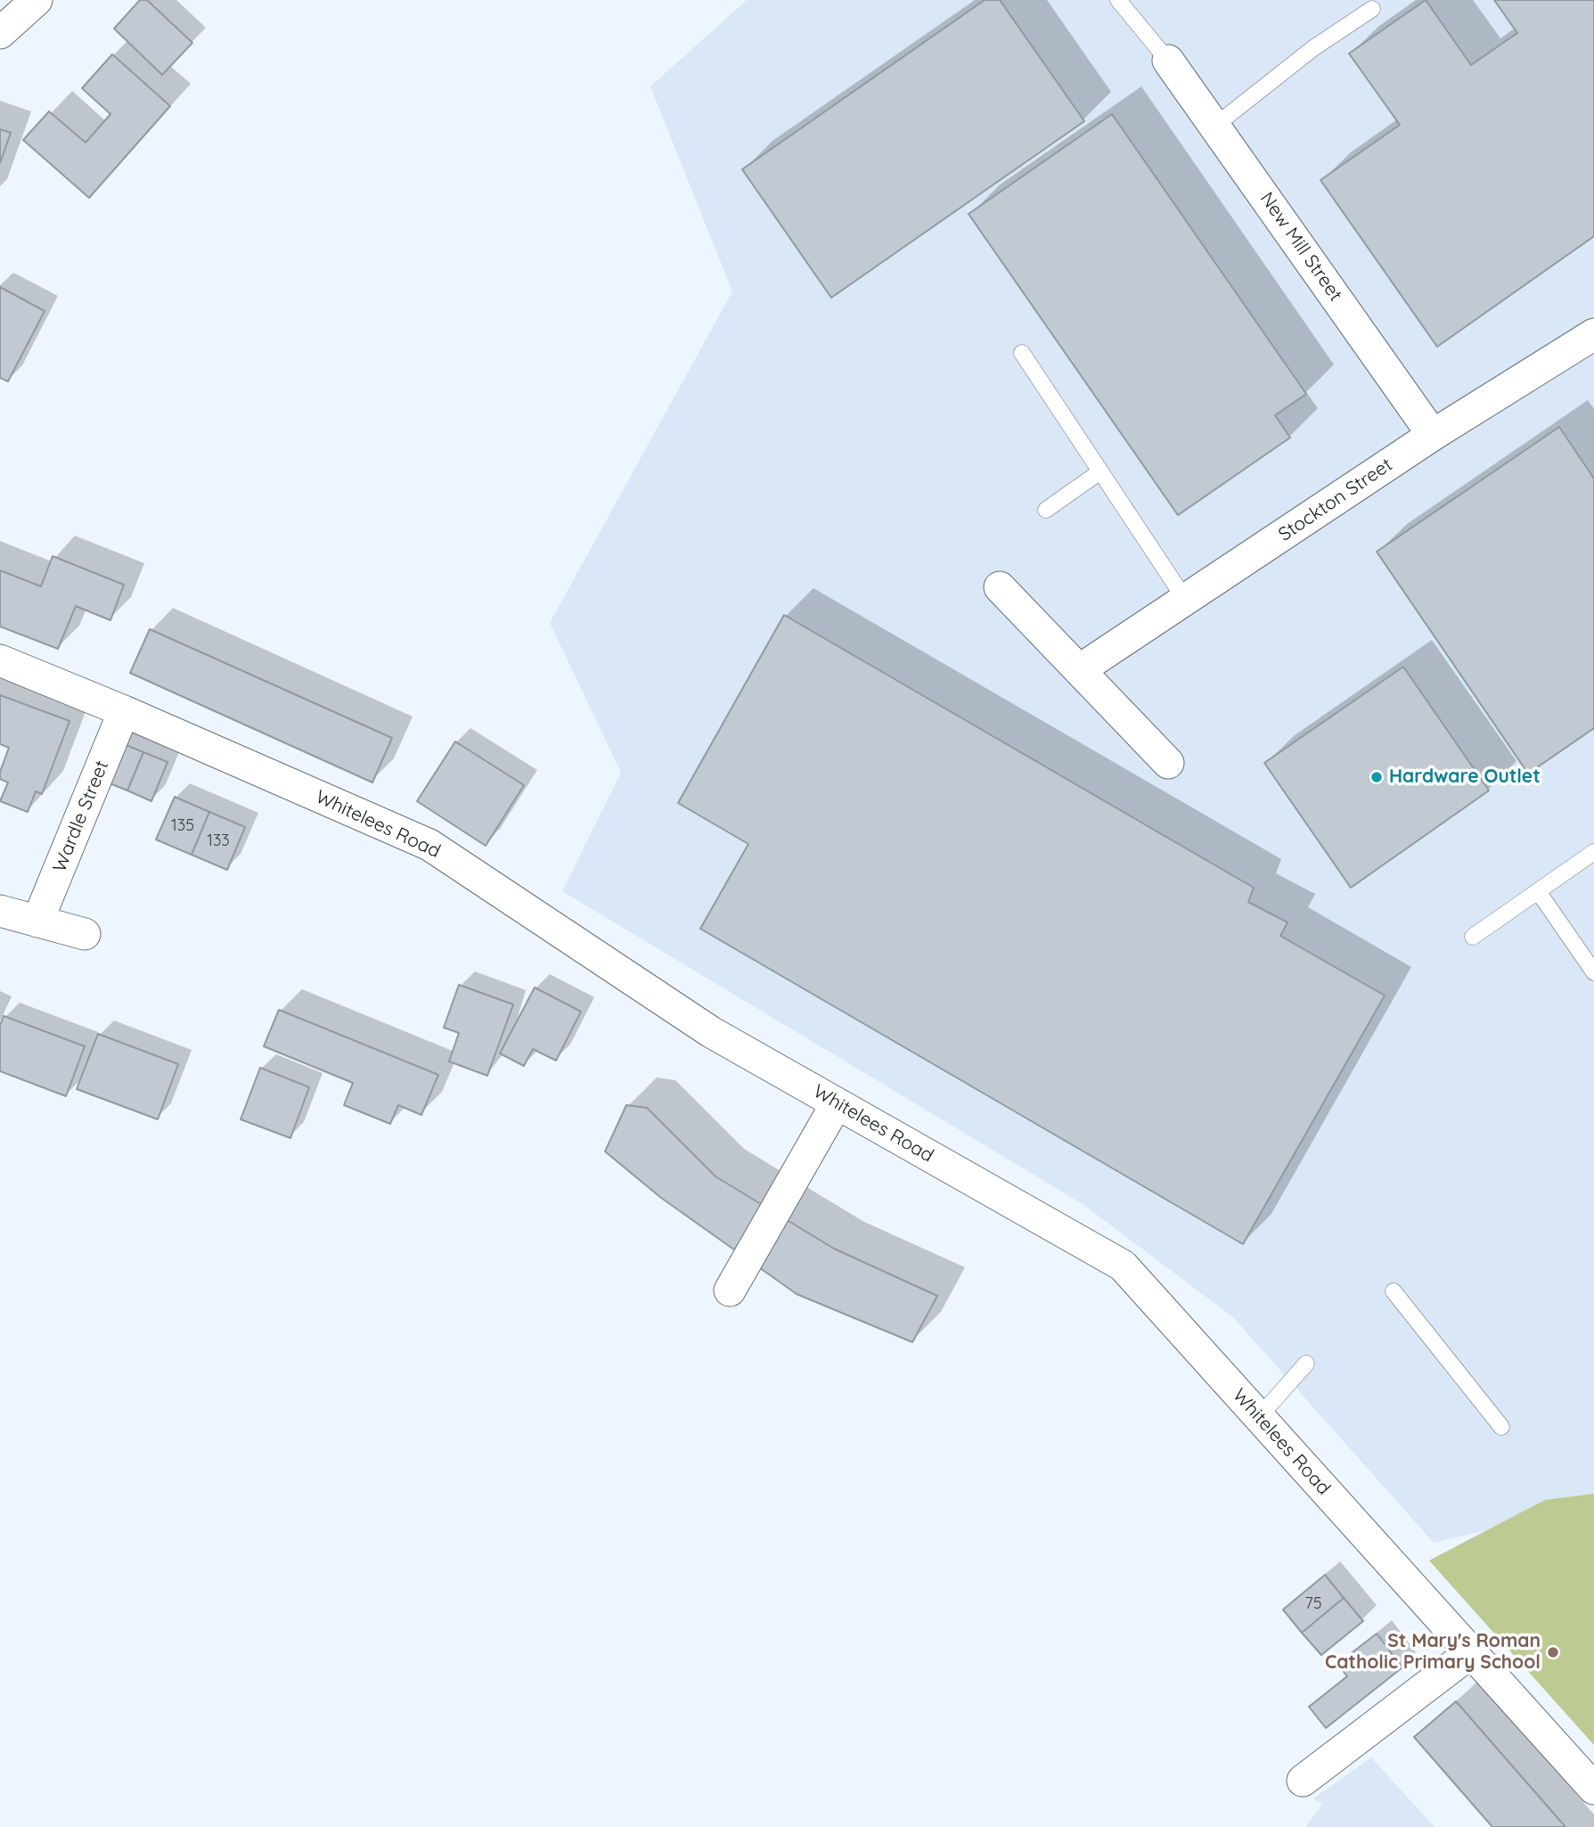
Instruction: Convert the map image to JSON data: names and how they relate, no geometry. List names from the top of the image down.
{
  "streets": {
    "street": [
      "New Mill Street",
      "Stockton Street",
      "Wardle Street",
      "Whitelees Road"
    ]
  },
  "crossings": [
    ["New Mill Street", "Stockton Street"],
    ["Wardle Street", "Whitelees Road"]
  ],
  "places": ["Hardware Outlet", "St Mary's Roman Catholic Primary School"],
  "house_numbers": ["135", "133", "75"]
}
